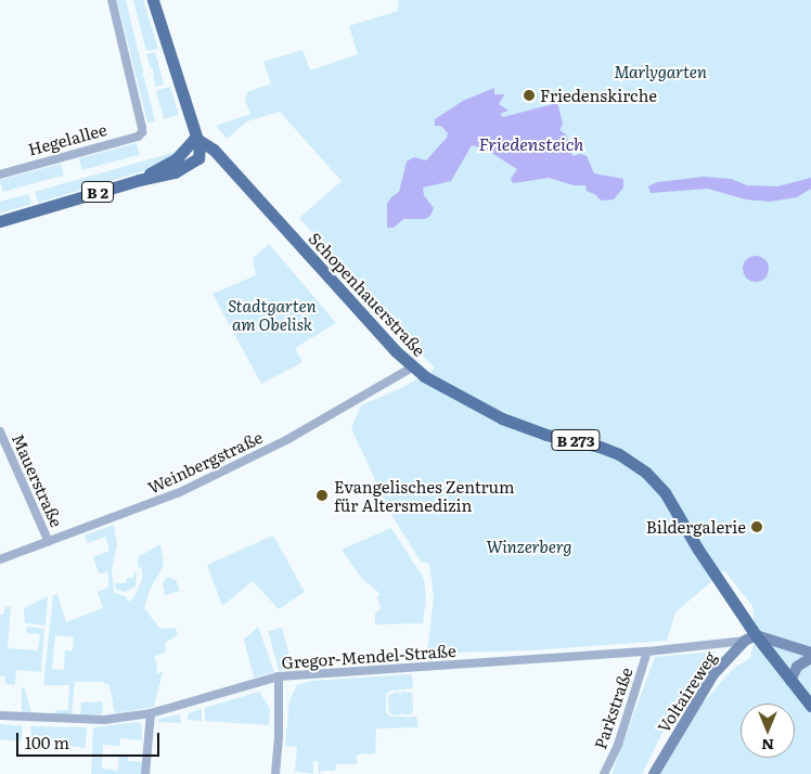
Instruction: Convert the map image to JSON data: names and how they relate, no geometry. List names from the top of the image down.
{
  "streets": {
    "main road": ["B 2", "Schopenhauerstraße", "B 273"],
    "street": [
      "Hegelallee",
      "Weinbergstraße",
      "Mauerstraße",
      "Gregor-Mendel-Straße",
      "Voltaireweg",
      "Parkstraße"
    ]
  },
  "crossings": [
    ["B 2", "Schopenhauerstraße"],
    ["Schopenhauerstraße", "B 273"],
    ["Schopenhauerstraße", "Weinbergstraße"],
    ["Schopenhauerstraße", "Gregor-Mendel-Straße"],
    ["Schopenhauerstraße", "Voltaireweg"],
    ["B 273", "Gregor-Mendel-Straße"],
    ["B 273", "Voltaireweg"],
    ["Weinbergstraße", "Mauerstraße"],
    ["Gregor-Mendel-Straße", "Voltaireweg"],
    ["Gregor-Mendel-Straße", "Parkstraße"]
  ],
  "water": ["Friedensteich"],
  "parks": ["Marlygarten", "Stadtgarten am Obelisk", "Winzerberg"],
  "places": ["Friedenskirche", "Evangelisches Zentrum für Altersmedizin", "Bildergalerie"],
  "scale_bar": "100 m",
  "north": "bottom"
}
